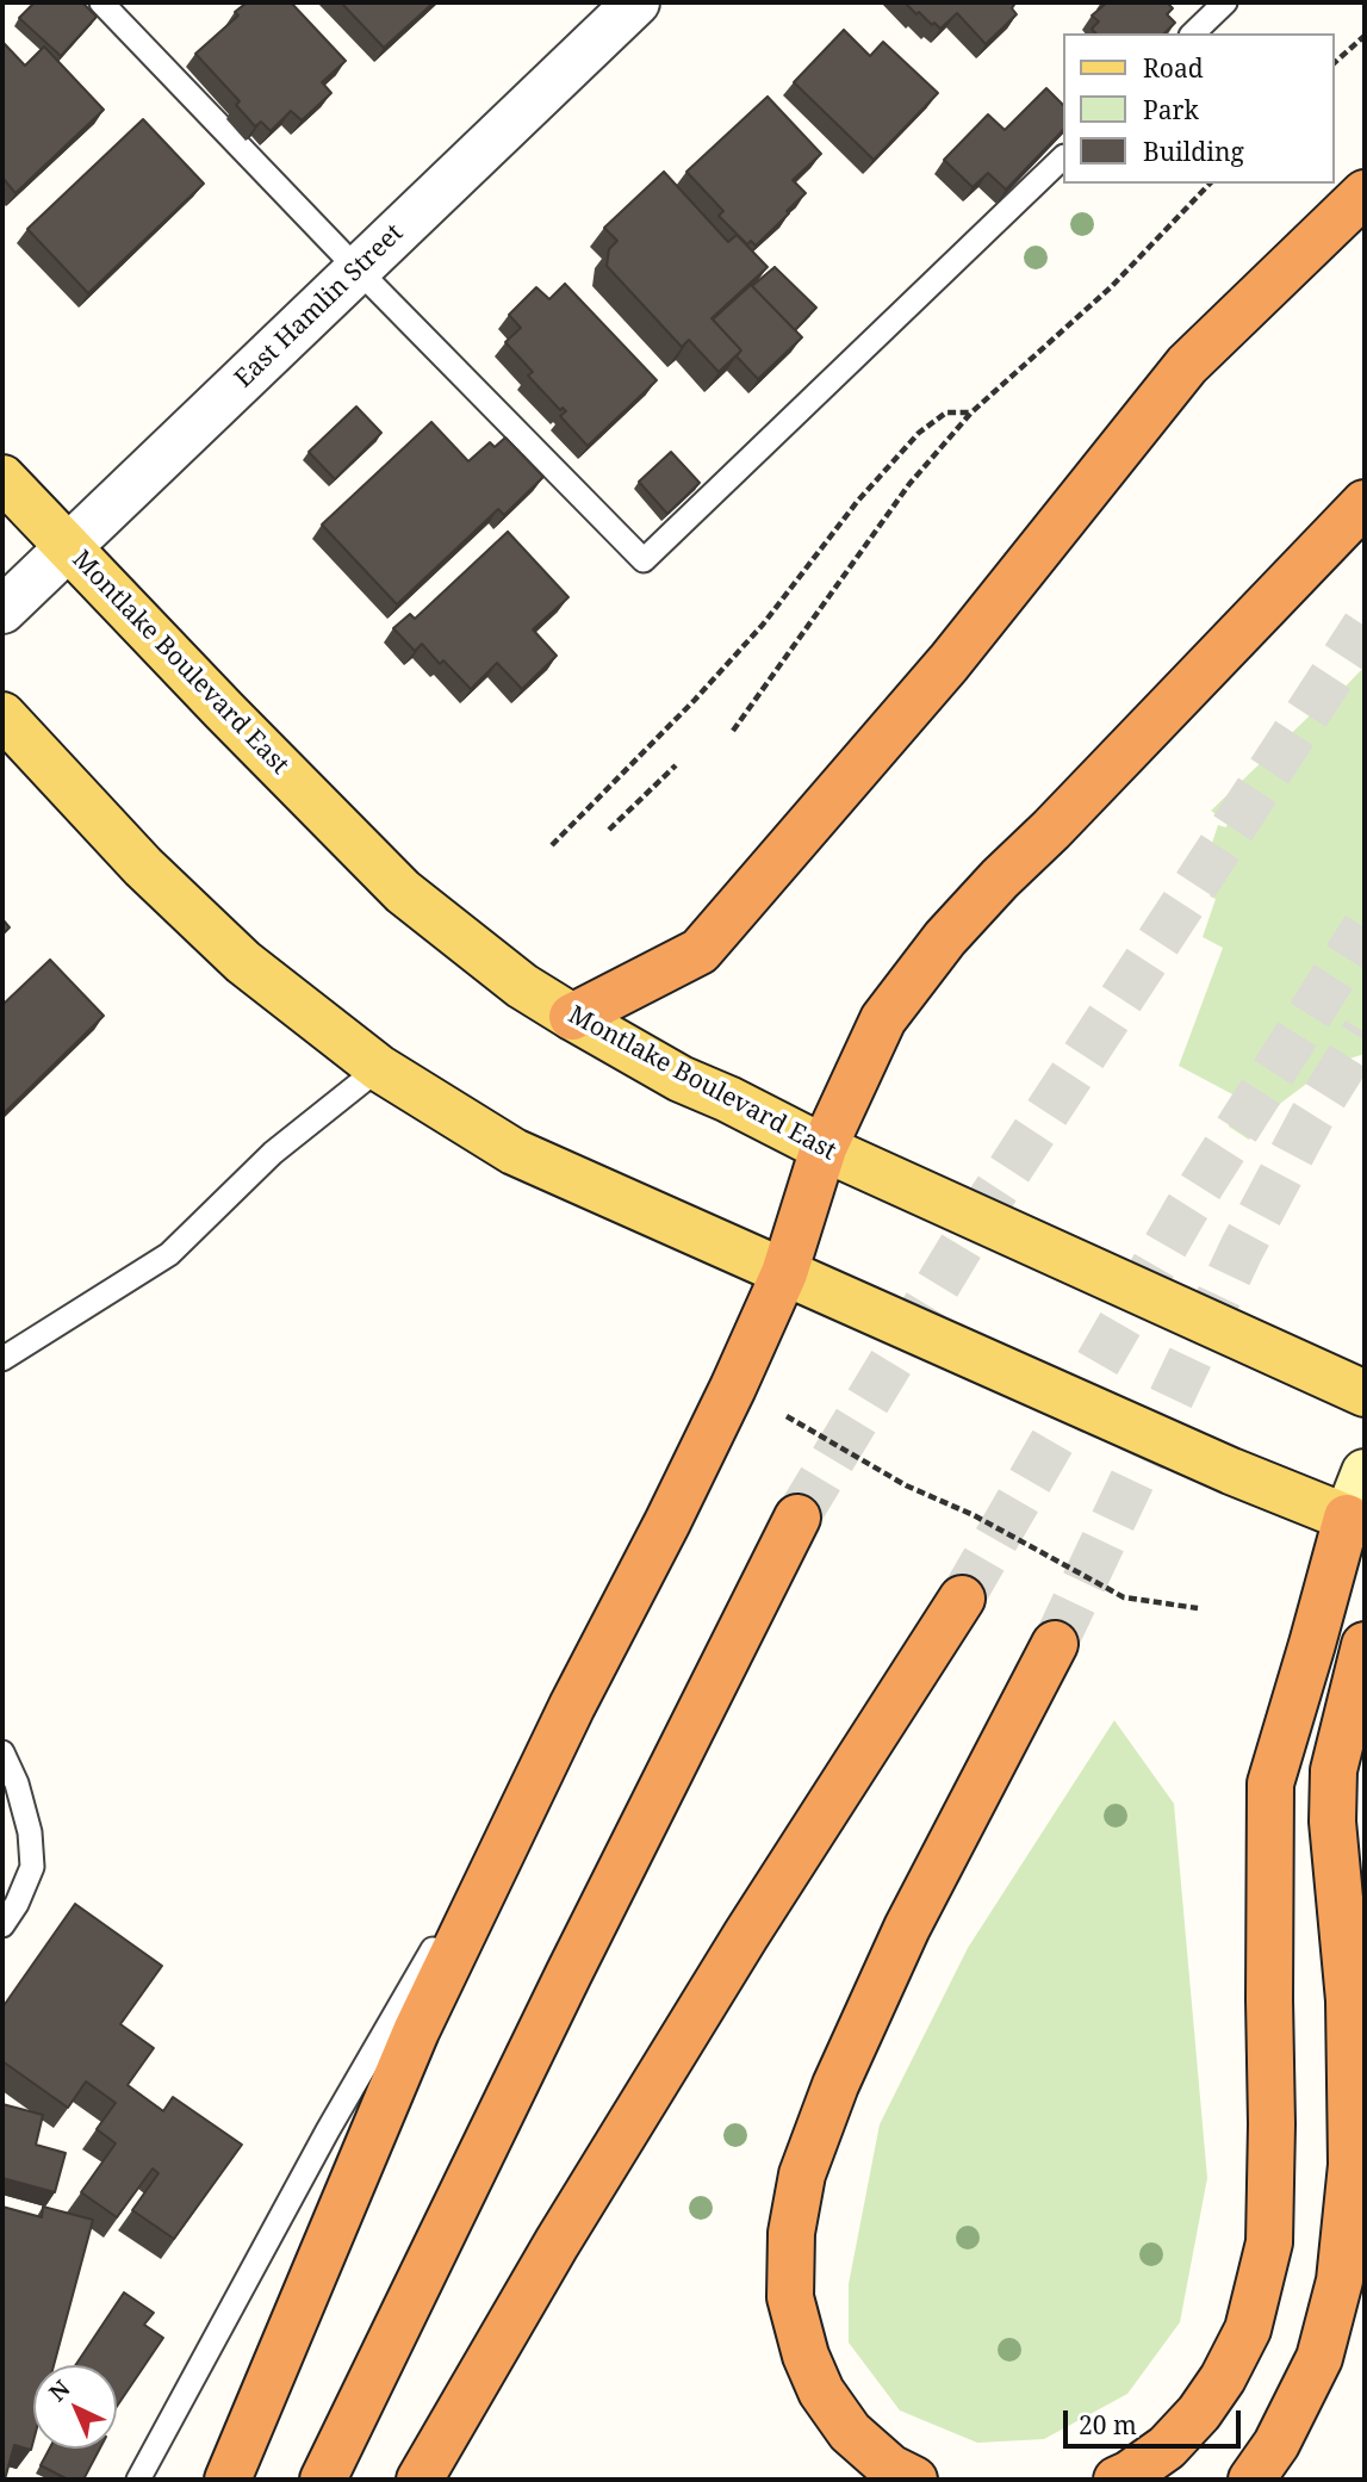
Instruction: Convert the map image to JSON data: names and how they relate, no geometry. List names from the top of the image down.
{
  "streets": {
    "main road": ["Montlake Boulevard East"],
    "street": ["East Hamlin Street"]
  },
  "crossings": [
    ["East Hamlin Street", "Montlake Boulevard East"]
  ],
  "legend": ["Road", "Park", "Building"],
  "scale_bar": "20 m",
  "north": "top left"
}
